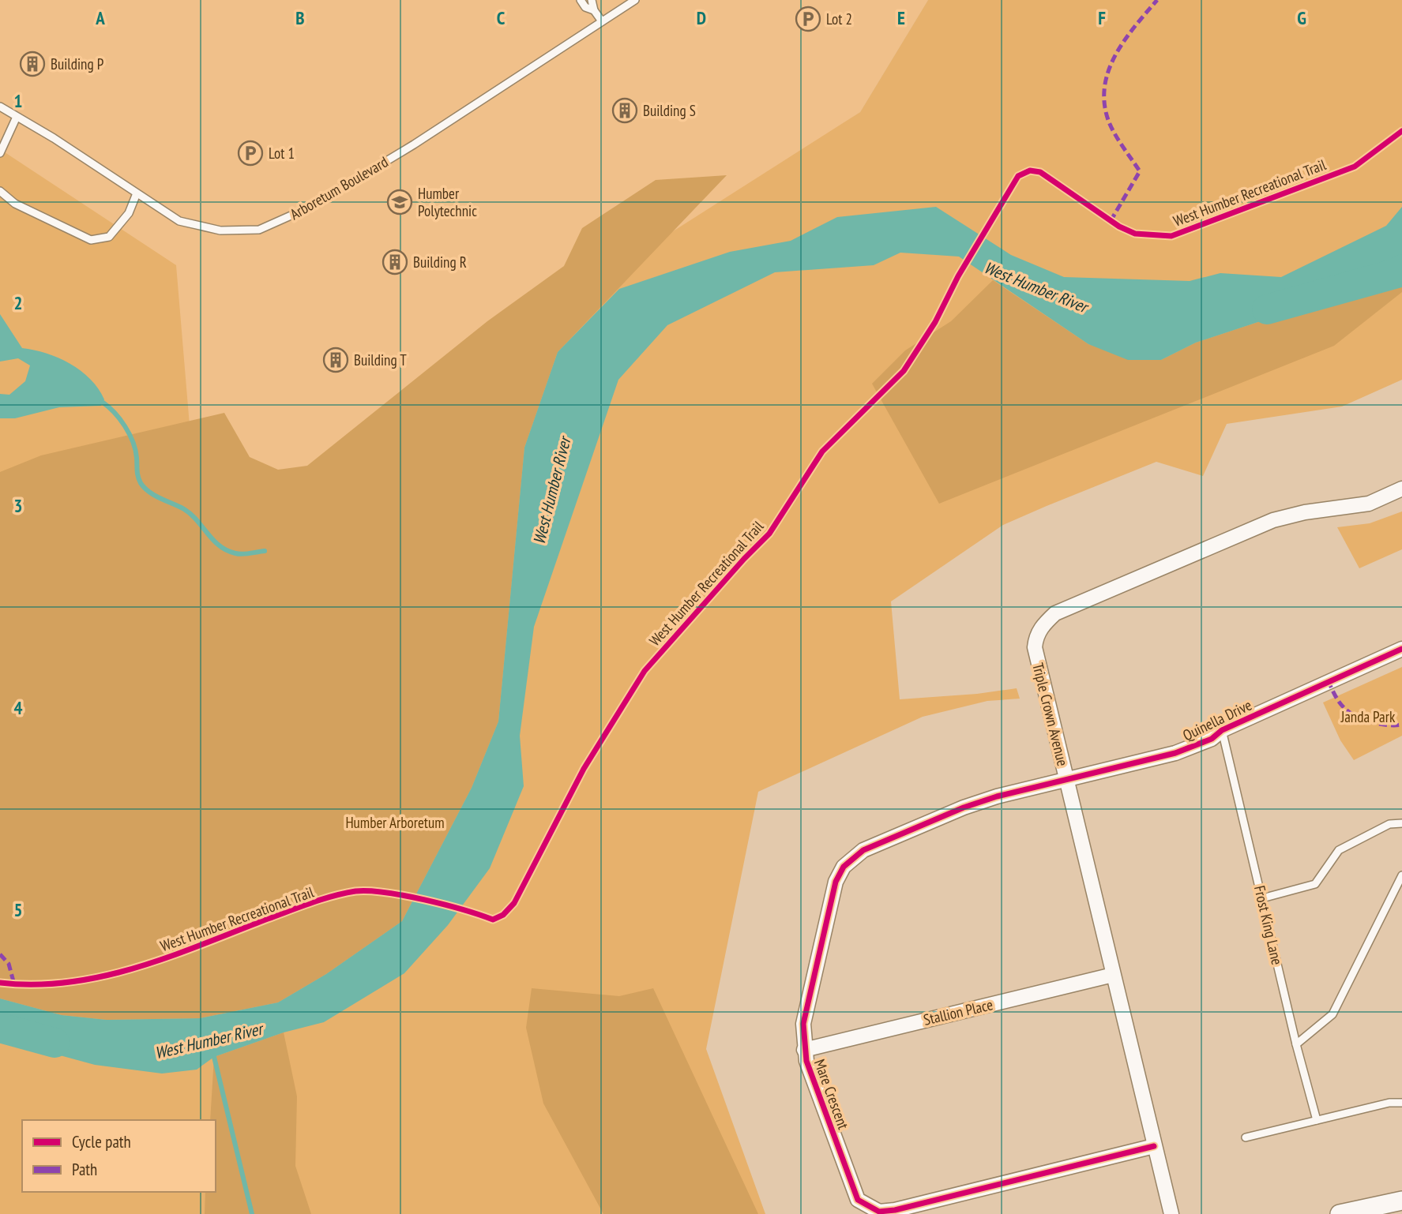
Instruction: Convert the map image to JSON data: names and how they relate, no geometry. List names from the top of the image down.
{
  "streets": {
    "street": [
      "Triple Crown Avenue",
      "Quinella Drive",
      "Stallion Place",
      "Mare Crescent"
    ],
    "lane": ["Arboretum Boulevard", "Frost King Lane"],
    "cycle path": ["West Humber Recreational Trail"]
  },
  "crossings": [
    ["Triple Crown Avenue", "Quinella Drive"],
    ["Triple Crown Avenue", "Stallion Place"],
    ["Triple Crown Avenue", "Mare Crescent"],
    ["Quinella Drive", "Frost King Lane"],
    ["Quinella Drive", "Mare Crescent"],
    ["Stallion Place", "Mare Crescent"]
  ],
  "water": ["West Humber River"],
  "parks": ["Janda Park", "Humber Arboretum"],
  "places": {
    "parking": ["Lot 2", "Lot 1"],
    "building": [
      "Building P",
      "Building S",
      "Building R",
      "Building T"
    ],
    "school or university": ["Humber Polytechnic"]
  },
  "legend": ["Cycle path", "Path"],
  "grid": {
    "columns": [
      "A",
      "B",
      "C",
      "D",
      "E",
      "F",
      "G"
    ],
    "rows": [
      "1",
      "2",
      "3",
      "4",
      "5"
    ]
  }
}
